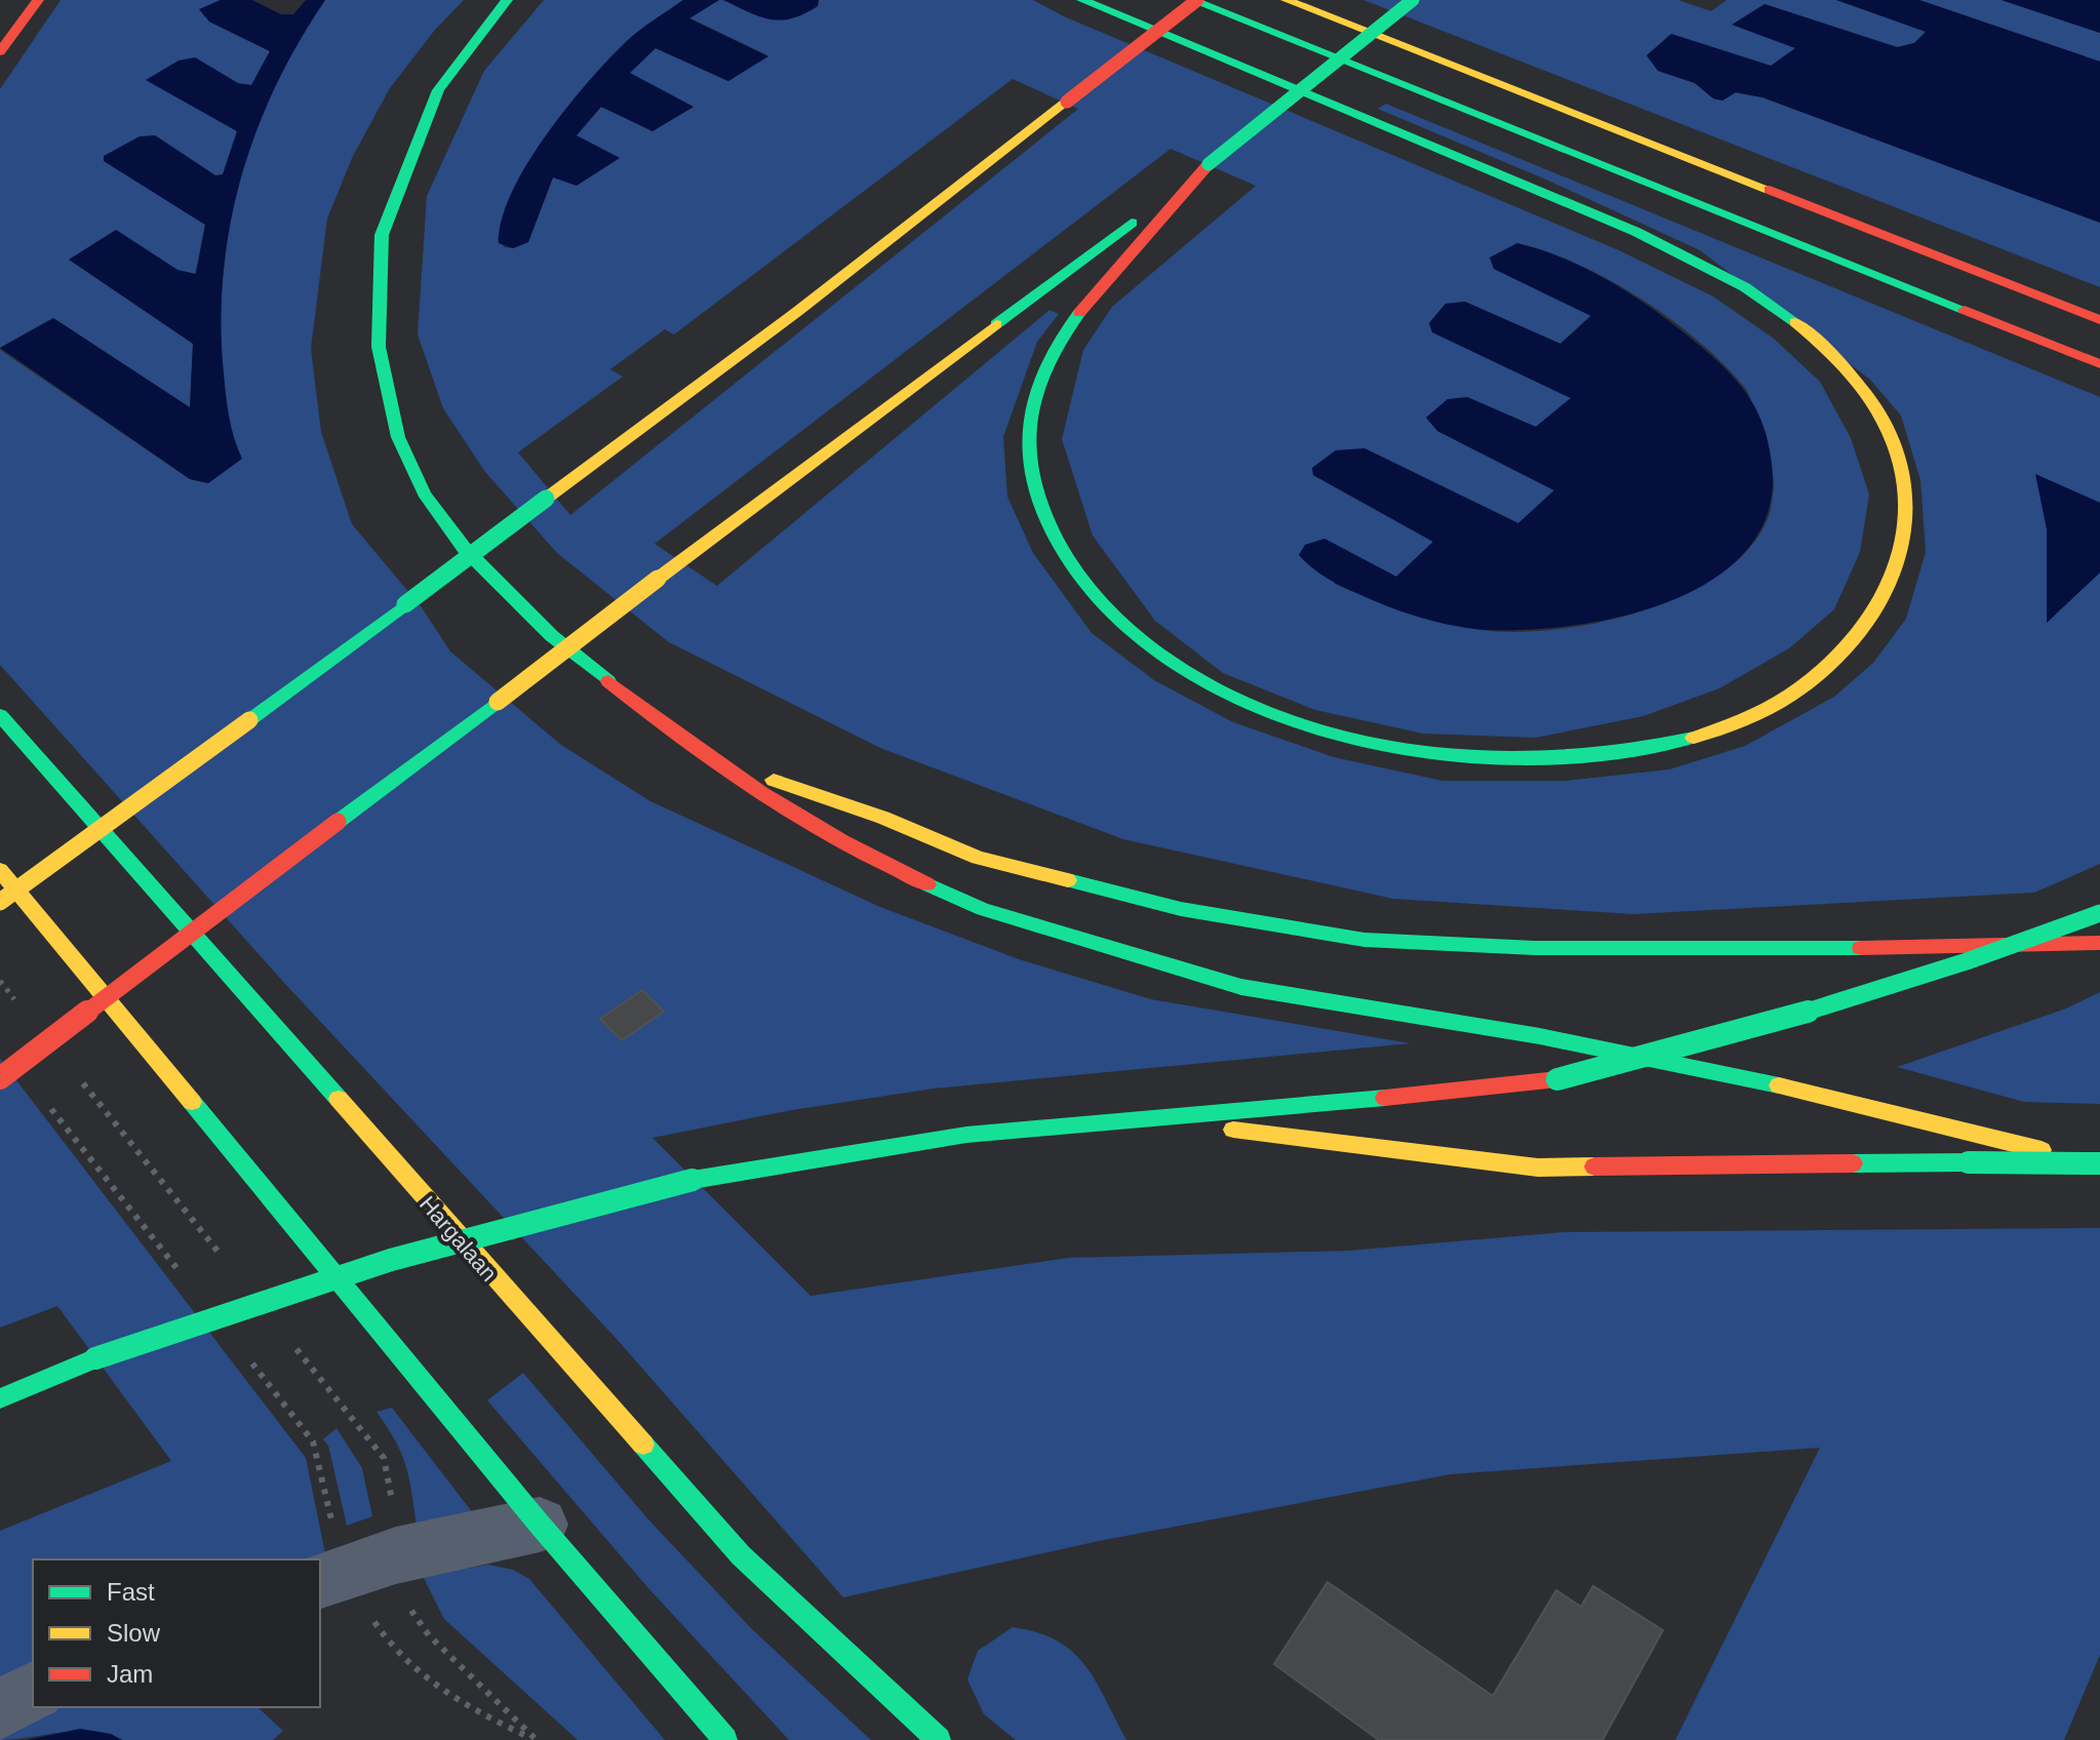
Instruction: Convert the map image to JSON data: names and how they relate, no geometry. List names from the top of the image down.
{
  "streets": {
    "main road": ["Hargalaan"]
  },
  "legend": ["Fast", "Slow", "Jam"]
}
